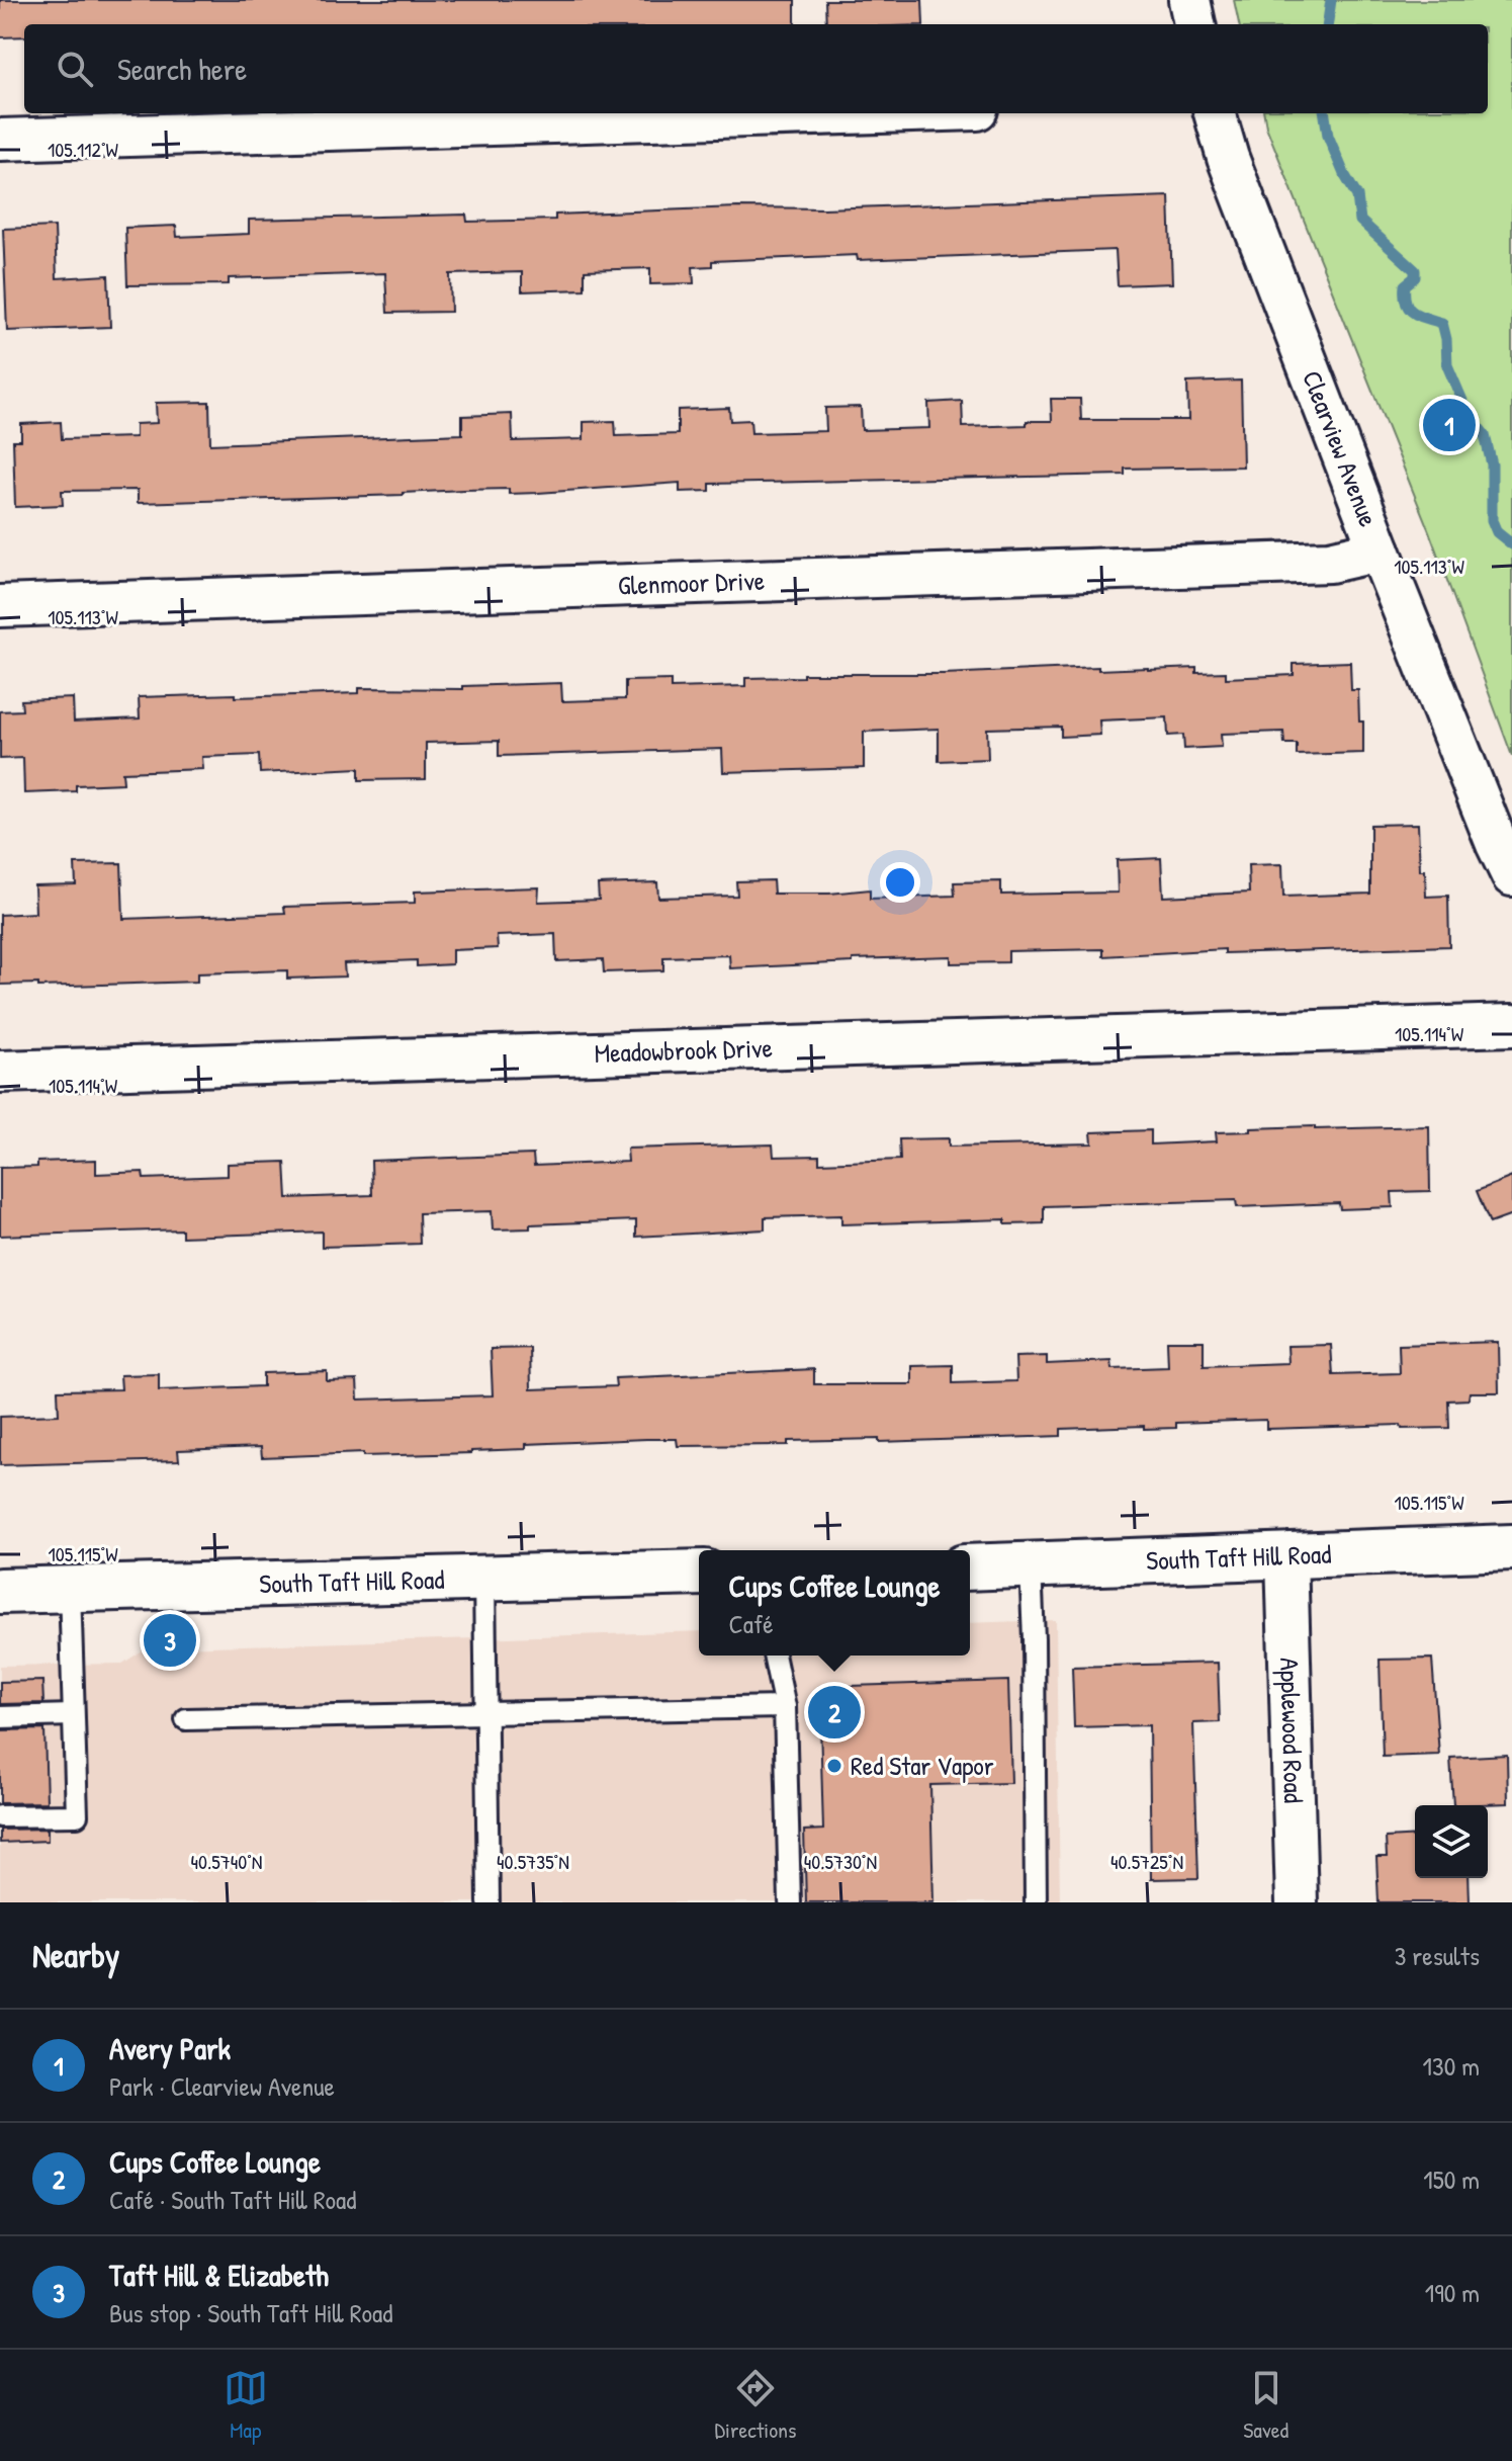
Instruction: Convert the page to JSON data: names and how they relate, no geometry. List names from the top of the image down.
{
  "streets": {
    "main road": ["South Taft Hill Road"],
    "street": [
      "Clearview Avenue",
      "Glenmoor Drive",
      "Meadowbrook Drive",
      "Applewood Road"
    ]
  },
  "crossings": [
    ["Clearview Avenue", "Glenmoor Drive"],
    ["South Taft Hill Road", "Applewood Road"]
  ],
  "places": ["Red Star Vapor"],
  "page": {
    "search": "Search here",
    "pins": ["1", "3", "2"],
    "popup": ["Cups Coffee Lounge", "Café"],
    "heading": ["Nearby", "3 results"],
    "list": [
      {
        "mark": "1",
        "name": "Avery Park",
        "note": "Park · Clearview Avenue",
        "value": "130 m"
      },
      {
        "mark": "2",
        "name": "Cups Coffee Lounge",
        "note": "Café · South Taft Hill Road",
        "value": "150 m"
      },
      {
        "mark": "3",
        "name": "Taft Hill & Elizabeth",
        "note": "Bus stop · South Taft Hill Road",
        "value": "190 m"
      }
    ],
    "nav": ["Map", "Directions", "Saved"]
  },
  "coordinates": [
    "105.112°W",
    "105.113°W",
    "105.114°W",
    "105.115°W",
    "40.5740°N",
    "40.5735°N",
    "40.5730°N",
    "40.5725°N"
  ]
}
